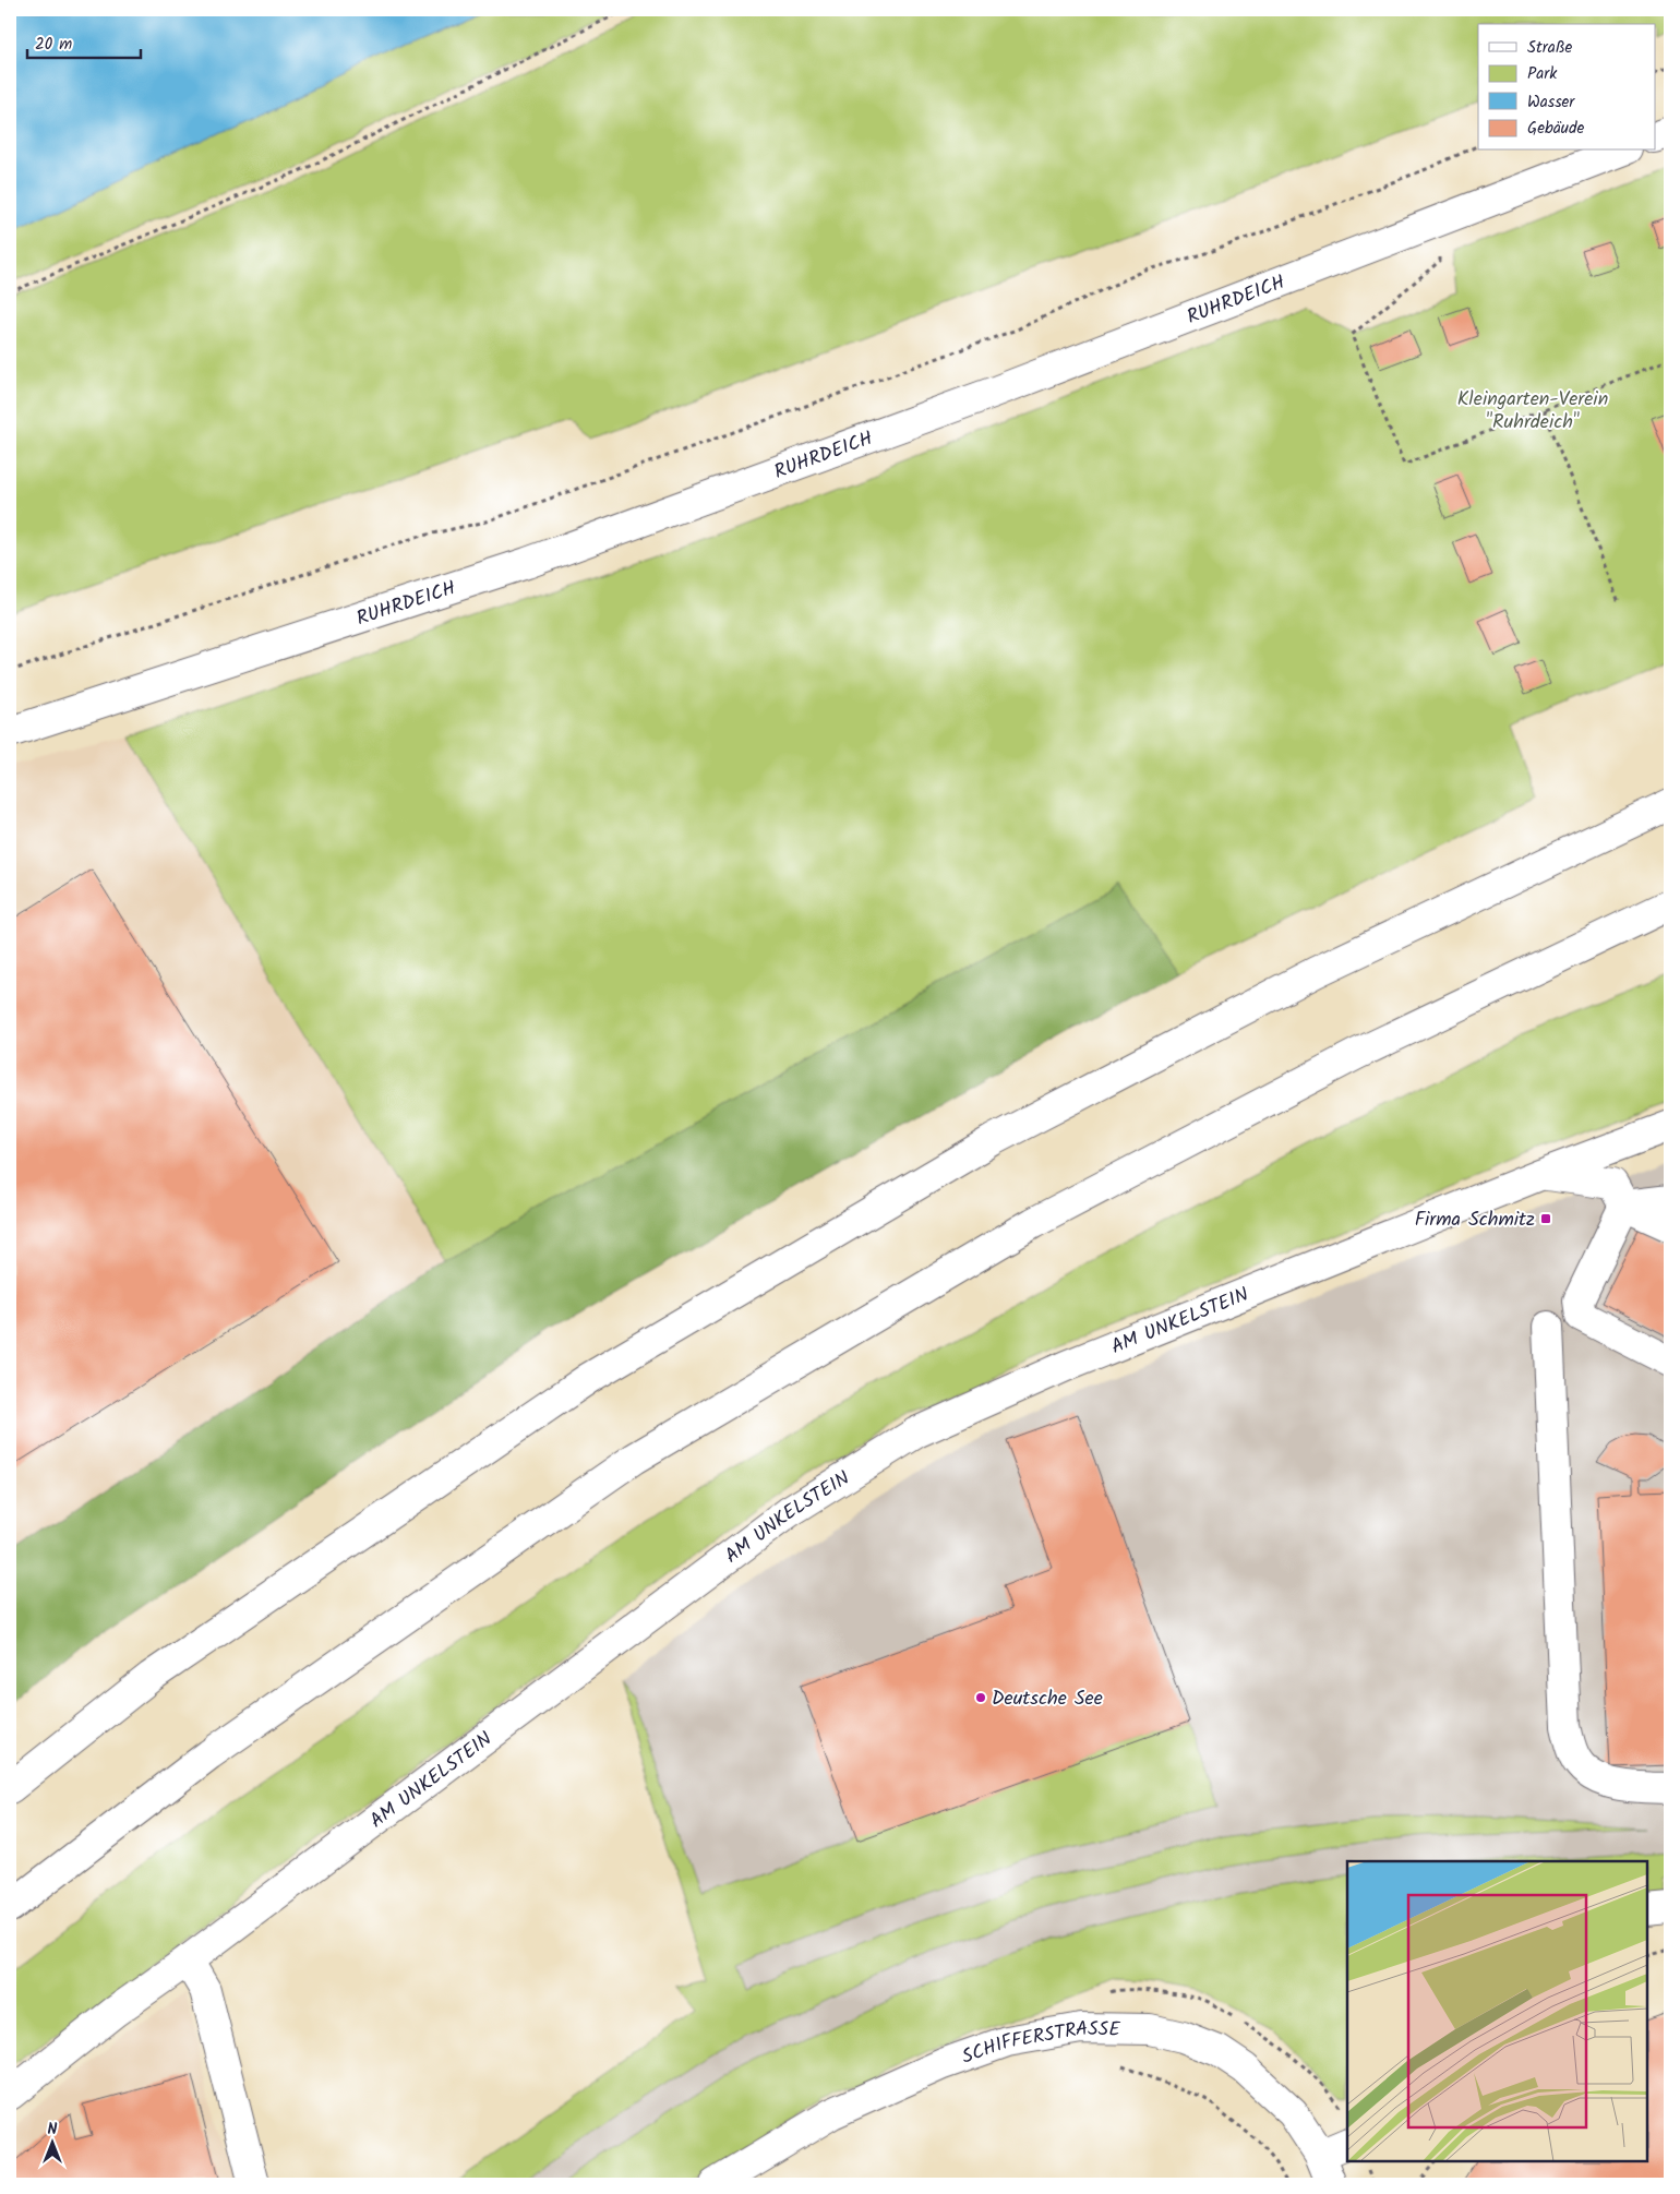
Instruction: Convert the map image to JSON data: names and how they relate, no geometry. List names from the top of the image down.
{
  "streets": {
    "main road": ["RUHRDEICH", "AM UNKELSTEIN", "SCHIFFERSTRASSE"]
  },
  "parks": ["Kleingarten-Verein \"Ruhrdeich\""],
  "places": {
    "transit": ["Firma Schmitz"],
    "other": ["Deutsche See"]
  },
  "legend": [
    "Straße",
    "Park",
    "Wasser",
    "Gebäude"
  ],
  "scale_bar": "20 m",
  "north": "top"
}
